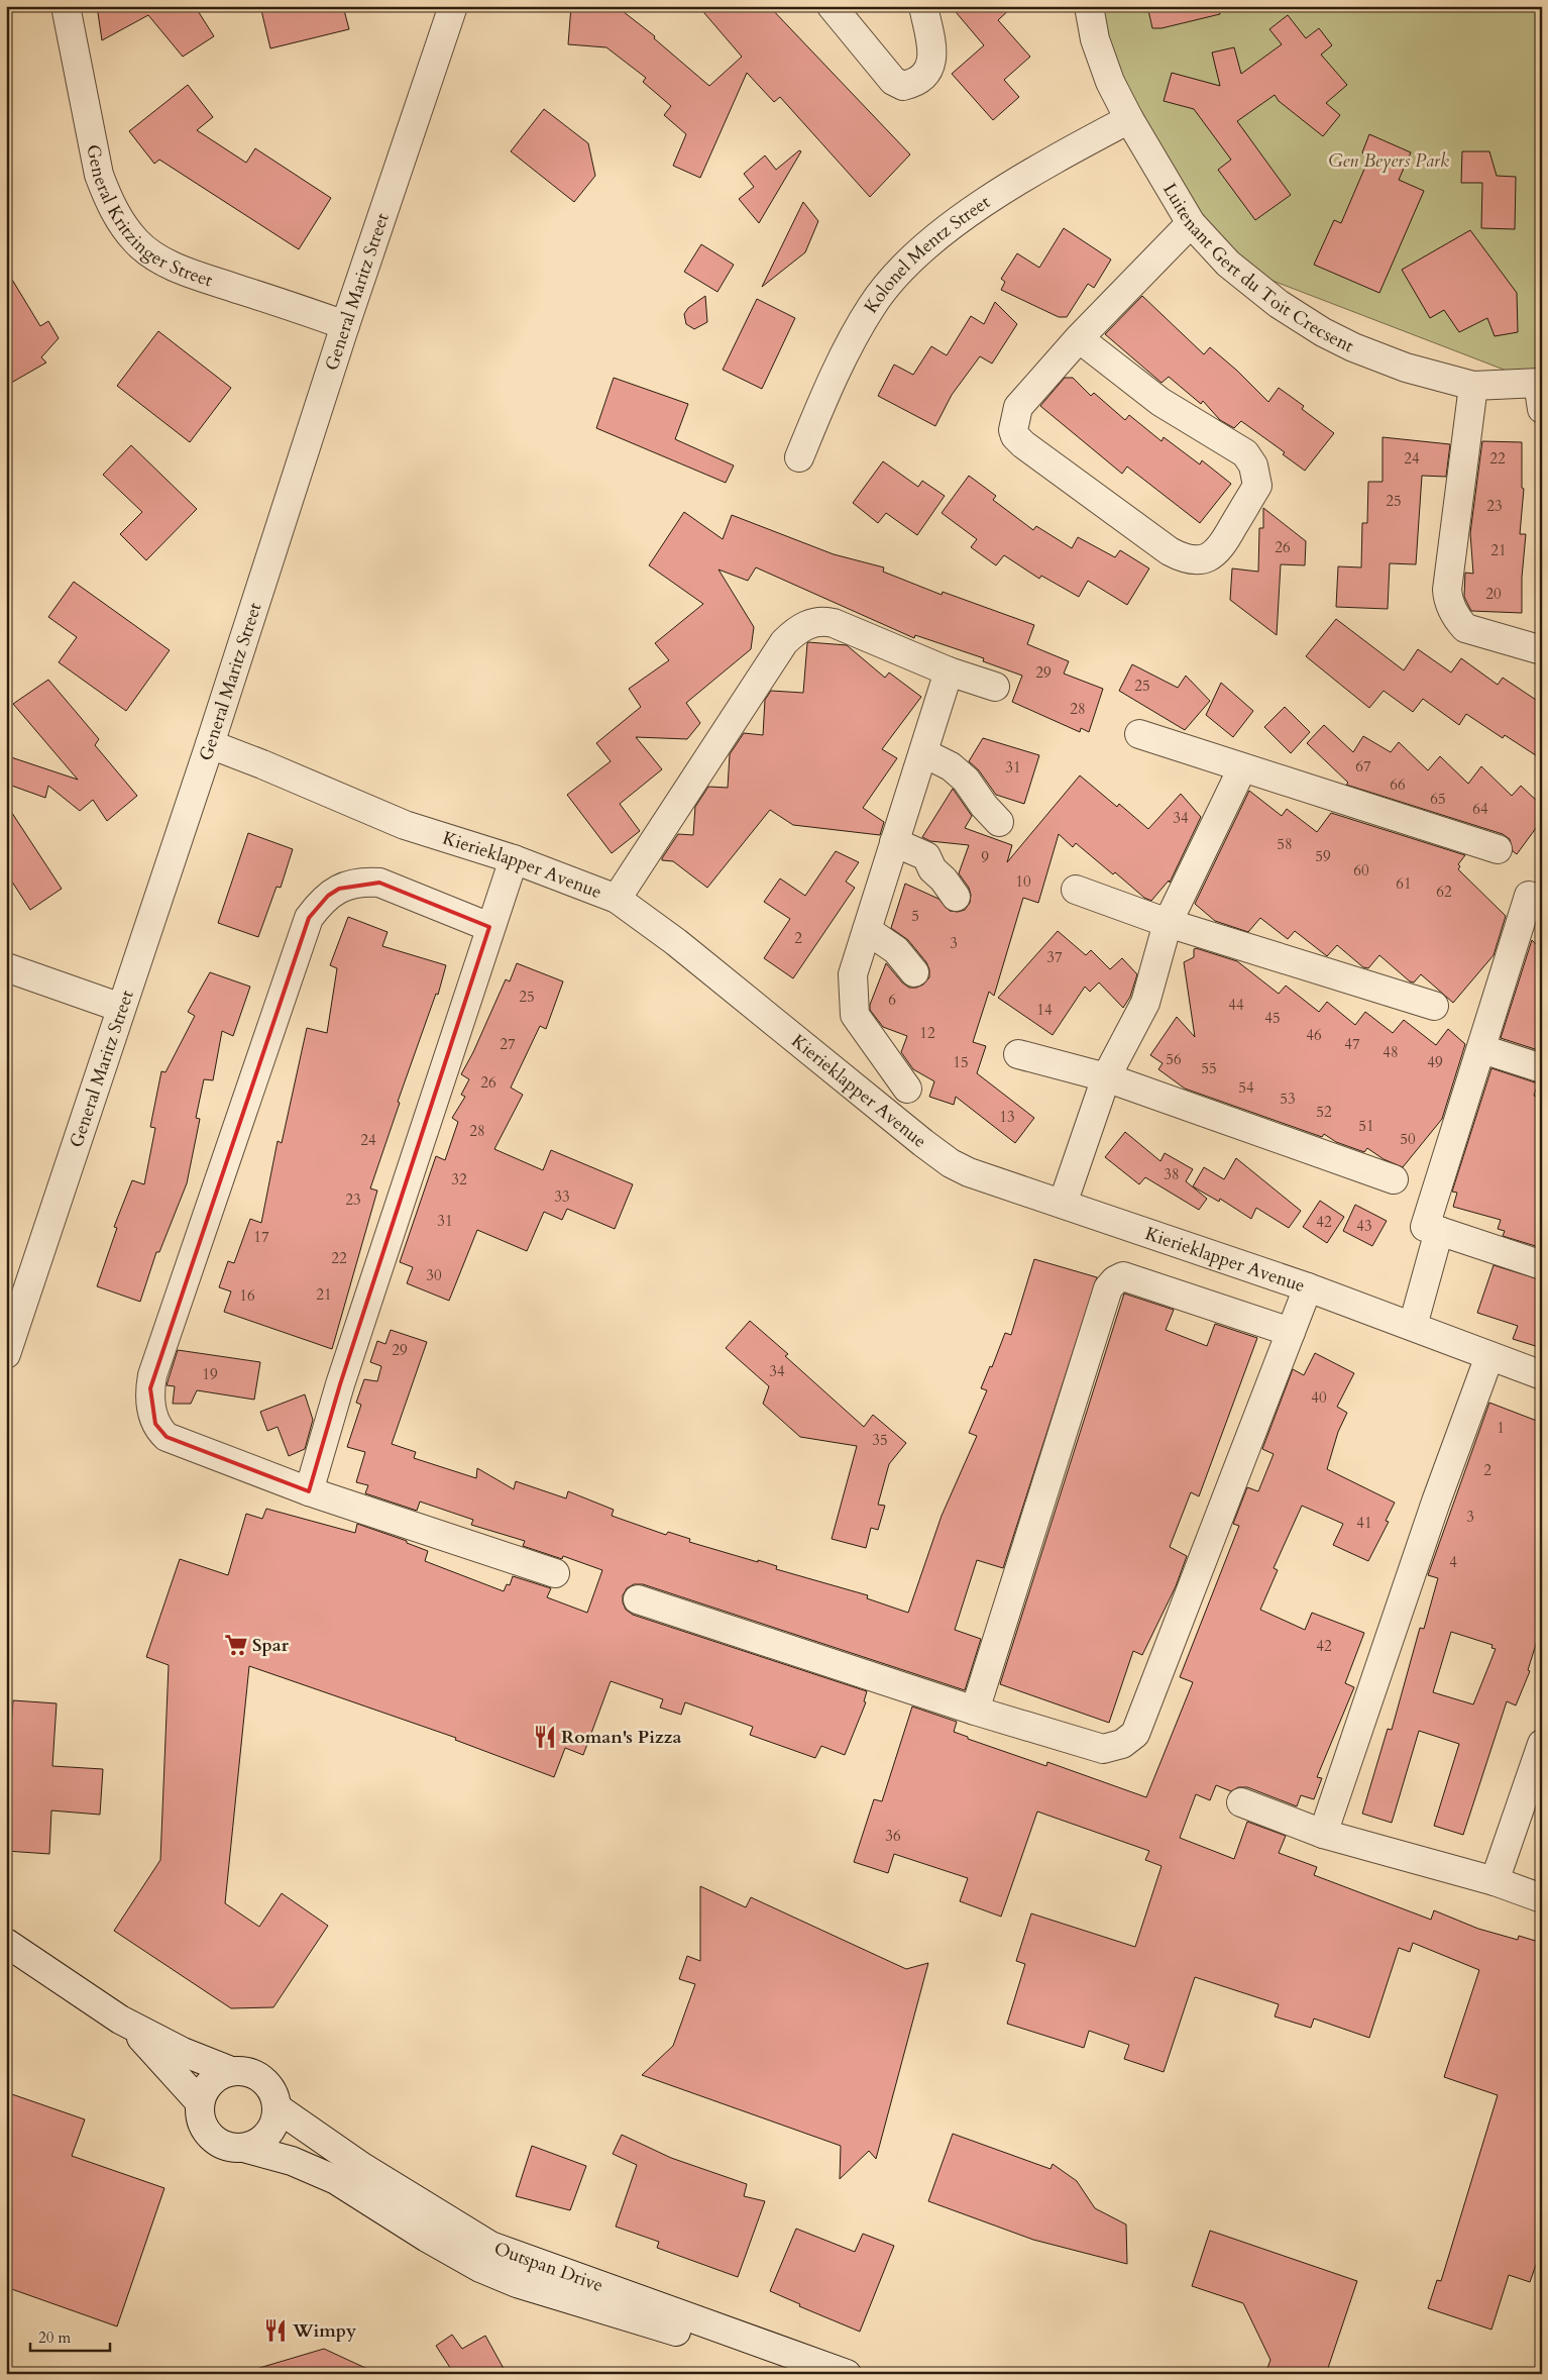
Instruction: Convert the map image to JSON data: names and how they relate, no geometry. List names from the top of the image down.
{
  "streets": {
    "street": [
      "General Kritzinger Street",
      "Kolonel Mentz Street",
      "Luitenant Gert du Toit Crecsent",
      "General Maritz Street",
      "Kierieklapper Avenue",
      "Outspan Drive"
    ]
  },
  "crossings": [
    ["General Kritzinger Street", "General Maritz Street"],
    ["Kolonel Mentz Street", "Luitenant Gert du Toit Crecsent"],
    ["General Maritz Street", "Kierieklapper Avenue"]
  ],
  "parks": ["Gen Beyers Park"],
  "places": {
    "supermarket": ["Spar"],
    "restaurant": ["Roman's Pizza", "Wimpy"]
  },
  "house_numbers": [
    "24",
    "22",
    "25",
    "23",
    "26",
    "21",
    "20",
    "29",
    "25",
    "28",
    "67",
    "31",
    "66",
    "65",
    "64",
    "34",
    "58",
    "59",
    "9",
    "60",
    "10",
    "61",
    "62",
    "5",
    "2",
    "3",
    "37",
    "25",
    "6",
    "44",
    "14",
    "45",
    "12",
    "46",
    "27",
    "47",
    "48",
    "56",
    "15",
    "49",
    "55",
    "26",
    "54",
    "53",
    "52",
    "13",
    "51",
    "28",
    "50",
    "24",
    "38",
    "32",
    "33",
    "23",
    "31",
    "42",
    "43",
    "17",
    "22",
    "30",
    "21",
    "16",
    "29",
    "34",
    "19",
    "40",
    "1",
    "35",
    "2",
    "3",
    "41",
    "4",
    "42",
    "36"
  ],
  "scale_bar": "20 m"
}
